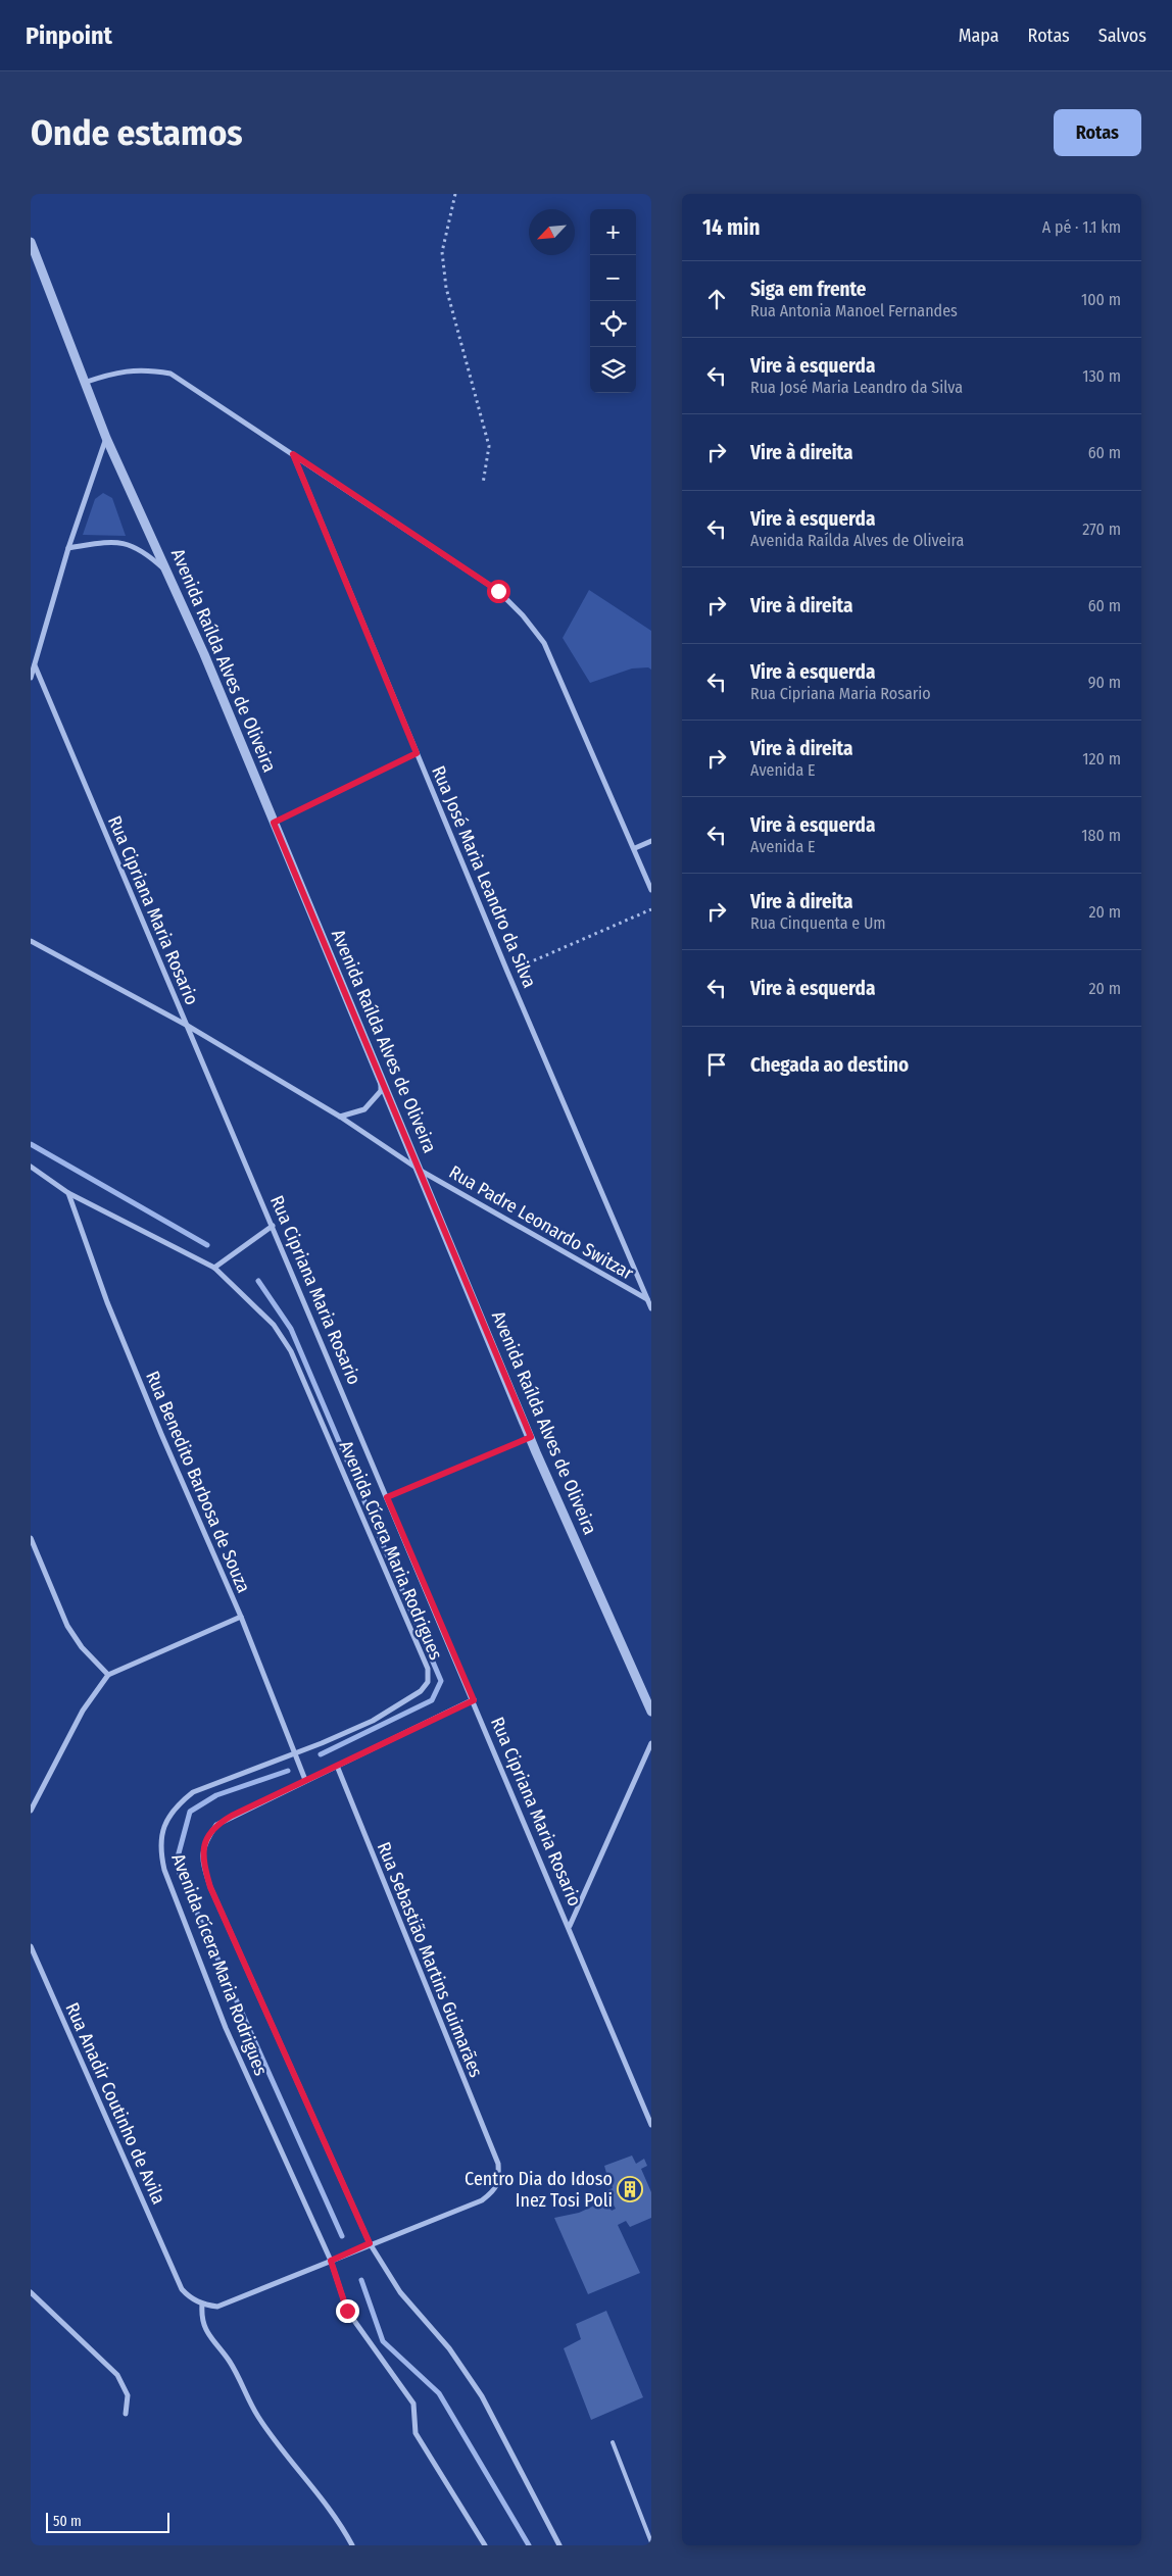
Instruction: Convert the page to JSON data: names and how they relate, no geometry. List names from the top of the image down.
{
  "streets": {
    "street": [
      "Avenida Raílda Alves de Oliveira",
      "Rua José Maria Leandro da Silva",
      "Rua Cipriana Maria Rosario",
      "Rua Padre Leonardo Switzar",
      "Rua Benedito Barbosa de Souza",
      "Avenida Cícera Maria Rodrigues",
      "Rua Sebastião Martins Guimarães",
      "Rua Anadir Coutinho de Avila"
    ]
  },
  "crossings": [
    ["Avenida Raílda Alves de Oliveira", "Rua Padre Leonardo Switzar"],
    ["Rua José Maria Leandro da Silva", "Rua Padre Leonardo Switzar"],
    ["Rua Cipriana Maria Rosario", "Rua Padre Leonardo Switzar"],
    ["Rua Benedito Barbosa de Souza", "Avenida Cícera Maria Rodrigues"]
  ],
  "places": {
    "building": ["Centro Dia do Idoso Inez Tosi Poli"]
  },
  "scale_bar": "50 m",
  "north": "bottom left",
  "page": {
    "header": "Pinpoint",
    "nav": ["Mapa", "Rotas", "Salvos"],
    "buttons": "Rotas",
    "title": "Onde estamos",
    "heading": ["14 min", "A pé · 1.1 km"],
    "map_buttons": ["+", "−"],
    "list": [
      ["Siga em frente", "Rua Antonia Manoel Fernandes", "100 m"],
      ["Vire à esquerda", "Rua José Maria Leandro da Silva", "130 m"],
      ["Vire à direita", "60 m"],
      ["Vire à esquerda", "Avenida Raílda Alves de Oliveira", "270 m"],
      ["Vire à direita", "60 m"],
      ["Vire à esquerda", "Rua Cipriana Maria Rosario", "90 m"],
      ["Vire à direita", "Avenida E", "120 m"],
      ["Vire à esquerda", "Avenida E", "180 m"],
      ["Vire à direita", "Rua Cinquenta e Um", "20 m"],
      ["Vire à esquerda", "20 m"],
      "Chegada ao destino"
    ],
    "scale": "50 m"
  }
}
